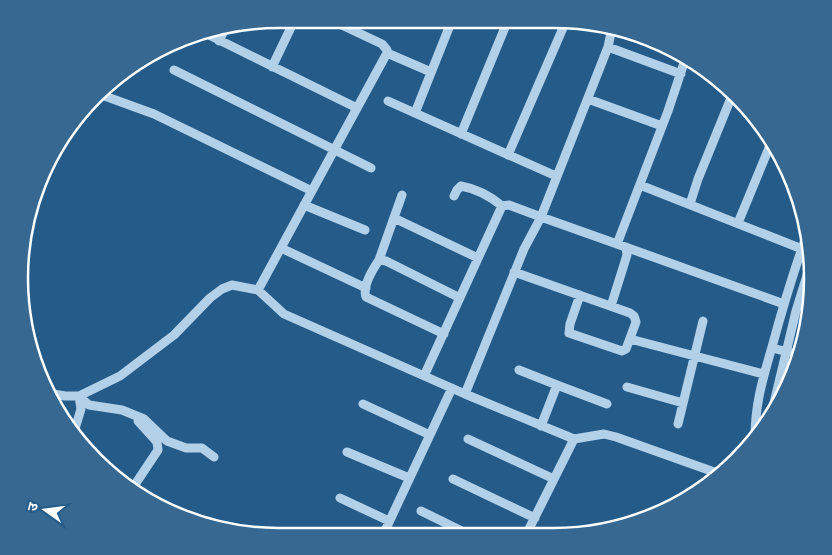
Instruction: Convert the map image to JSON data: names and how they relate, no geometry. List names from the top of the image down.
{
  "north": "left"
}
